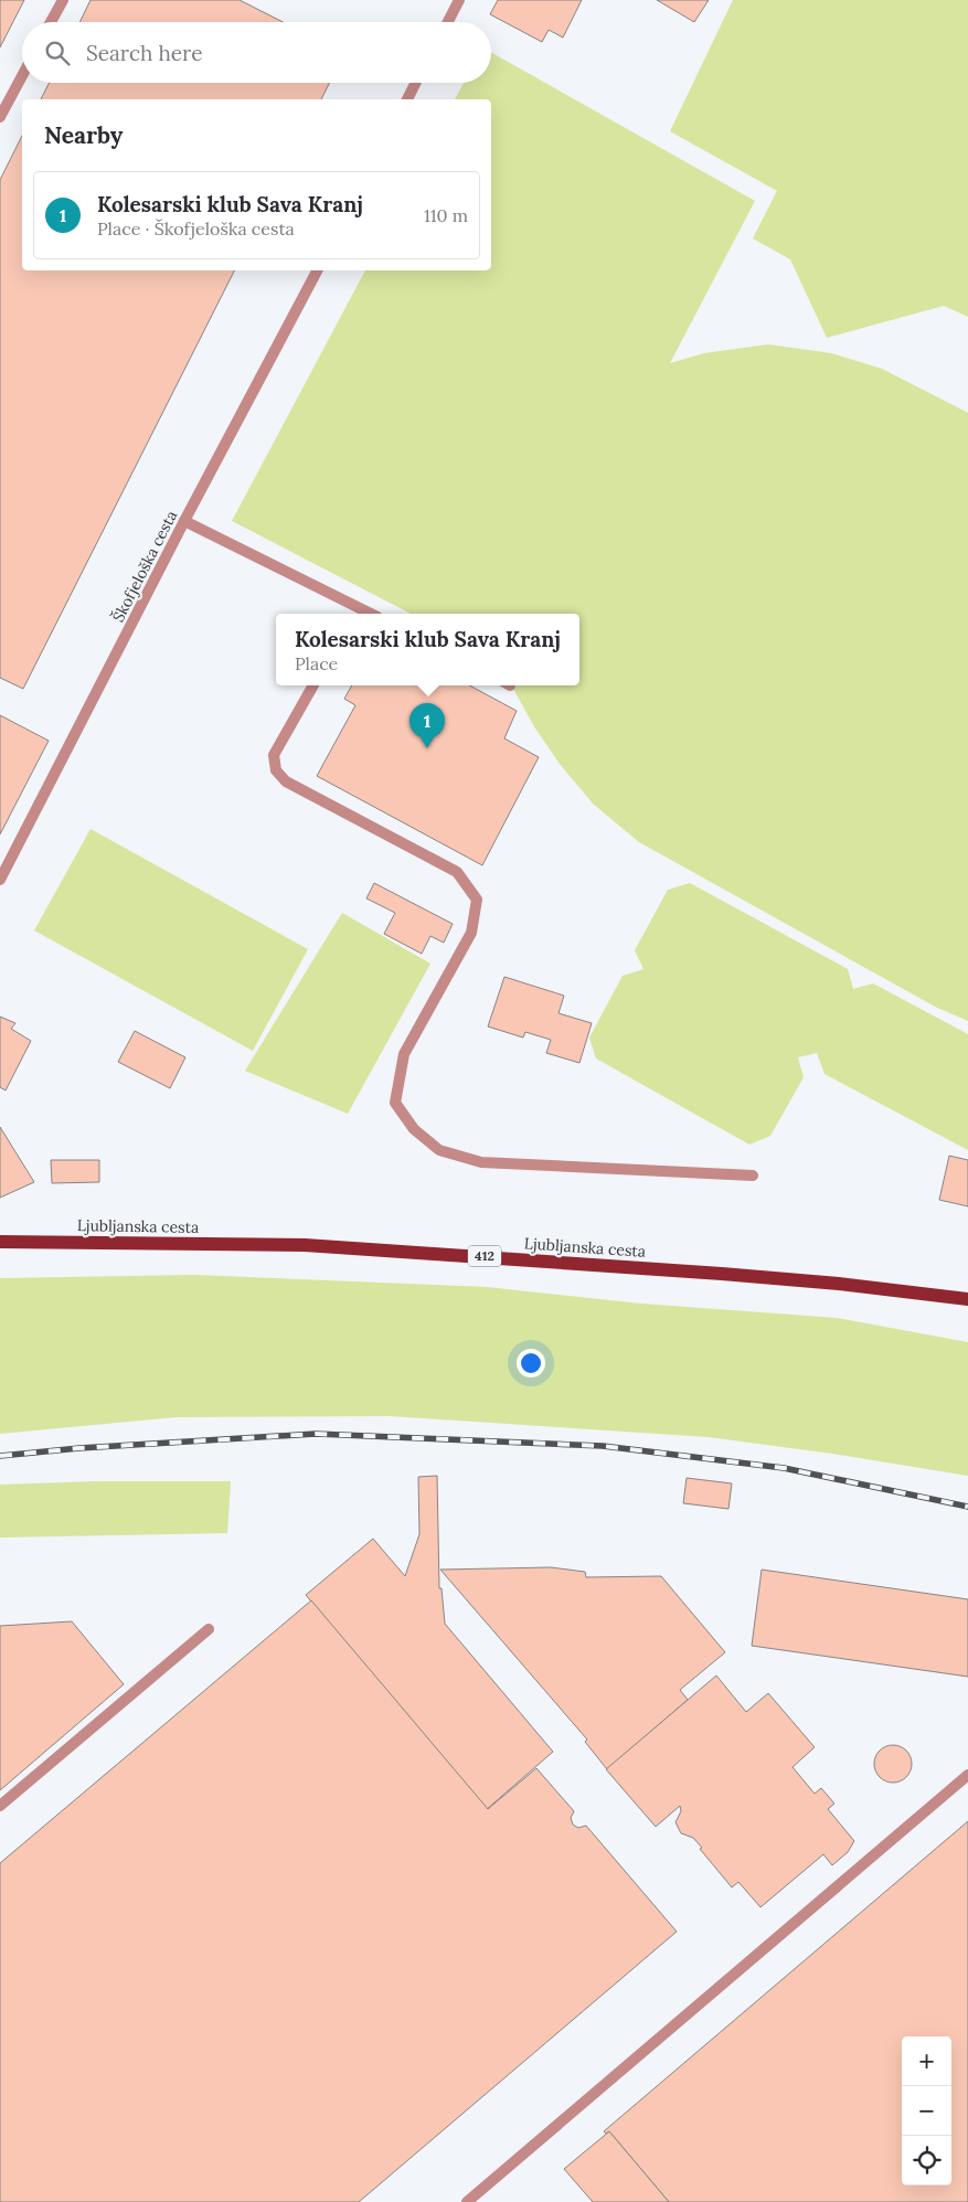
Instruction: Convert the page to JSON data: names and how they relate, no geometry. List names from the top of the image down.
{
  "streets": {
    "main road": ["Ljubljanska cesta", "412"],
    "street": ["Škofjeloška cesta"]
  },
  "page": {
    "search": "Search here",
    "heading": "Nearby",
    "list": [
      {
        "mark": "1",
        "name": "Kolesarski klub Sava Kranj",
        "note": "Place · Škofjeloška cesta",
        "value": "110 m"
      }
    ],
    "popup": ["Kolesarski klub Sava Kranj", "Place"],
    "pins": "1",
    "map_buttons": ["+", "−"]
  }
}
